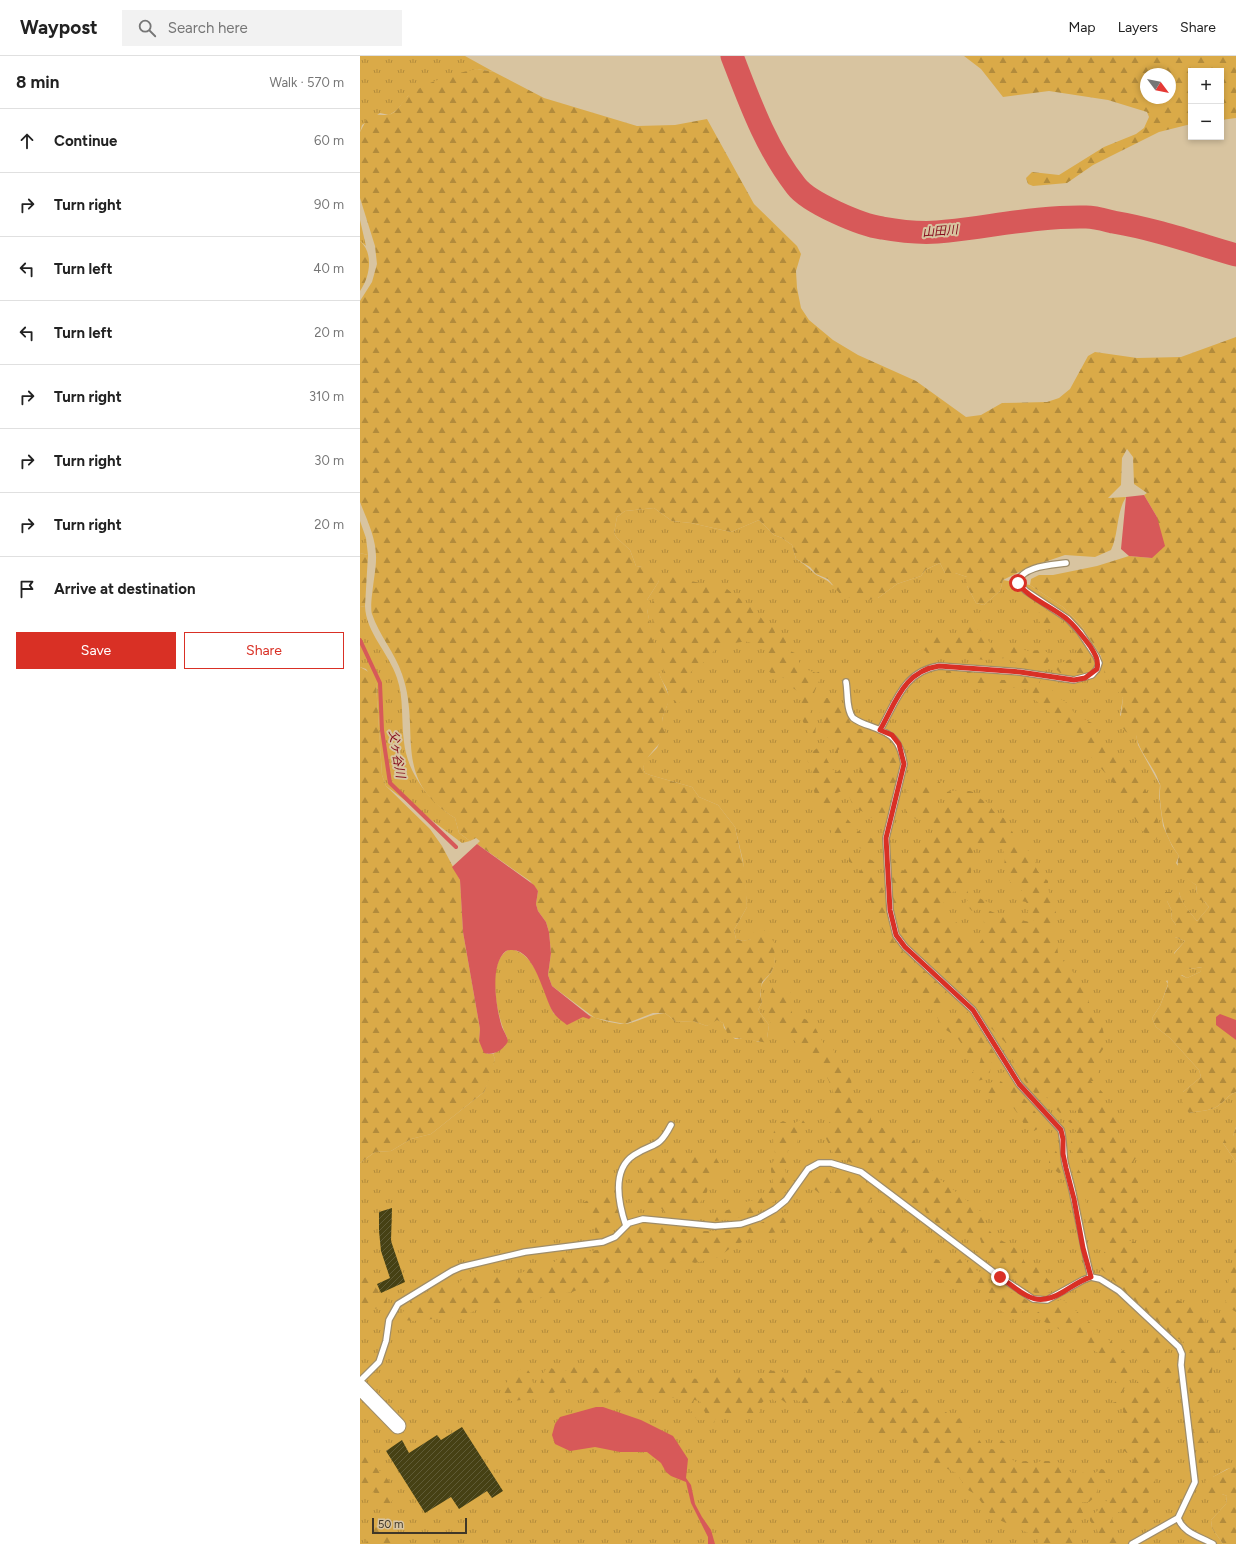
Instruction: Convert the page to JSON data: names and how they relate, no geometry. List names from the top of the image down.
{
  "water": ["山田川", "父ヶ谷川"],
  "scale_bar": "50 m",
  "north": "bottom right",
  "page": {
    "header": "Waypost",
    "search": "Search here",
    "nav": ["Map", "Layers", "Share"],
    "heading": ["8 min", "Walk · 570 m"],
    "map_buttons": ["+", "−"],
    "list": [
      ["Continue", "60 m"],
      ["Turn right", "90 m"],
      ["Turn left", "40 m"],
      ["Turn left", "20 m"],
      ["Turn right", "310 m"],
      ["Turn right", "30 m"],
      ["Turn right", "20 m"],
      "Arrive at destination"
    ],
    "buttons": ["Save", "Share"],
    "scale": "50 m"
  }
}
